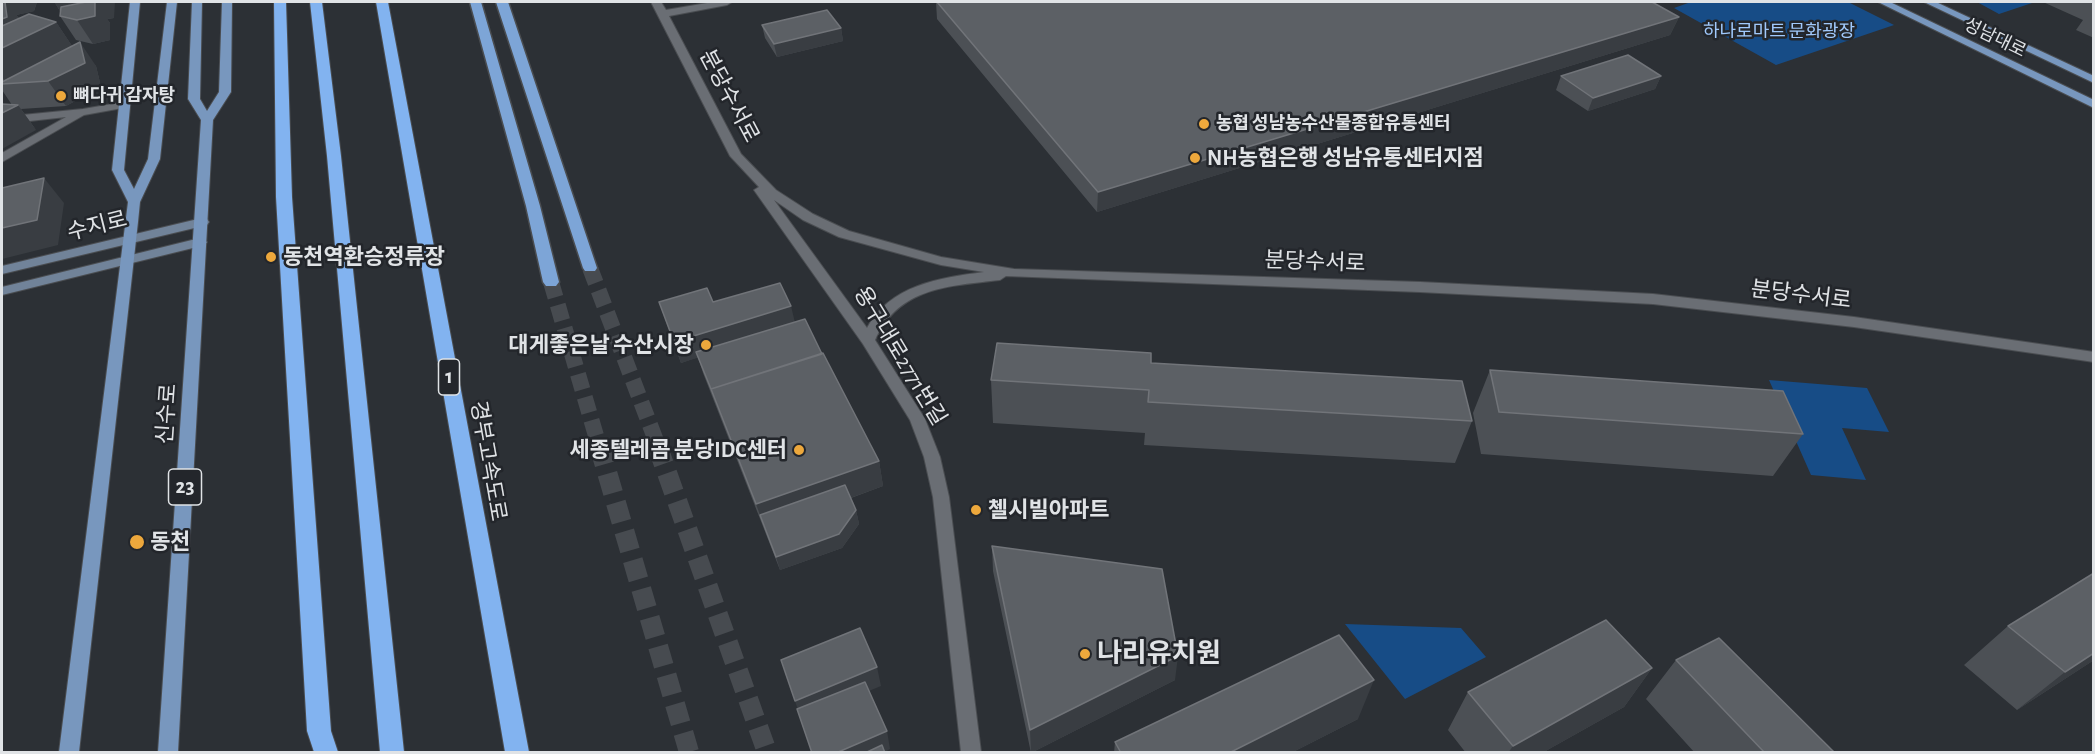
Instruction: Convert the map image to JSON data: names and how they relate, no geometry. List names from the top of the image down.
{
  "streets": {
    "highway": ["1", "경부고속도로"],
    "main road": [
      "성남대로",
      "수지로",
      "신수로",
      "23"
    ],
    "street": ["분당수서로", "용구대로2771번길"]
  },
  "crossings": [
    ["분당수서로", "용구대로2771번길"],
    ["수지로", "신수로"],
    ["수지로", "23"],
    ["신수로", "23"]
  ],
  "parks": ["하나로마트 문화광장"],
  "places": [
    "뼈다귀 감자탕",
    "농협 성남농수산물종합유통센터",
    "NH농협은행 성남유통센터지점",
    "동천역환승정류장",
    "대게좋은날 수산시장",
    "세종텔레콤 분당IDC센터",
    "첼시빌아파트",
    "동천",
    "나리유치원"
  ]
}
